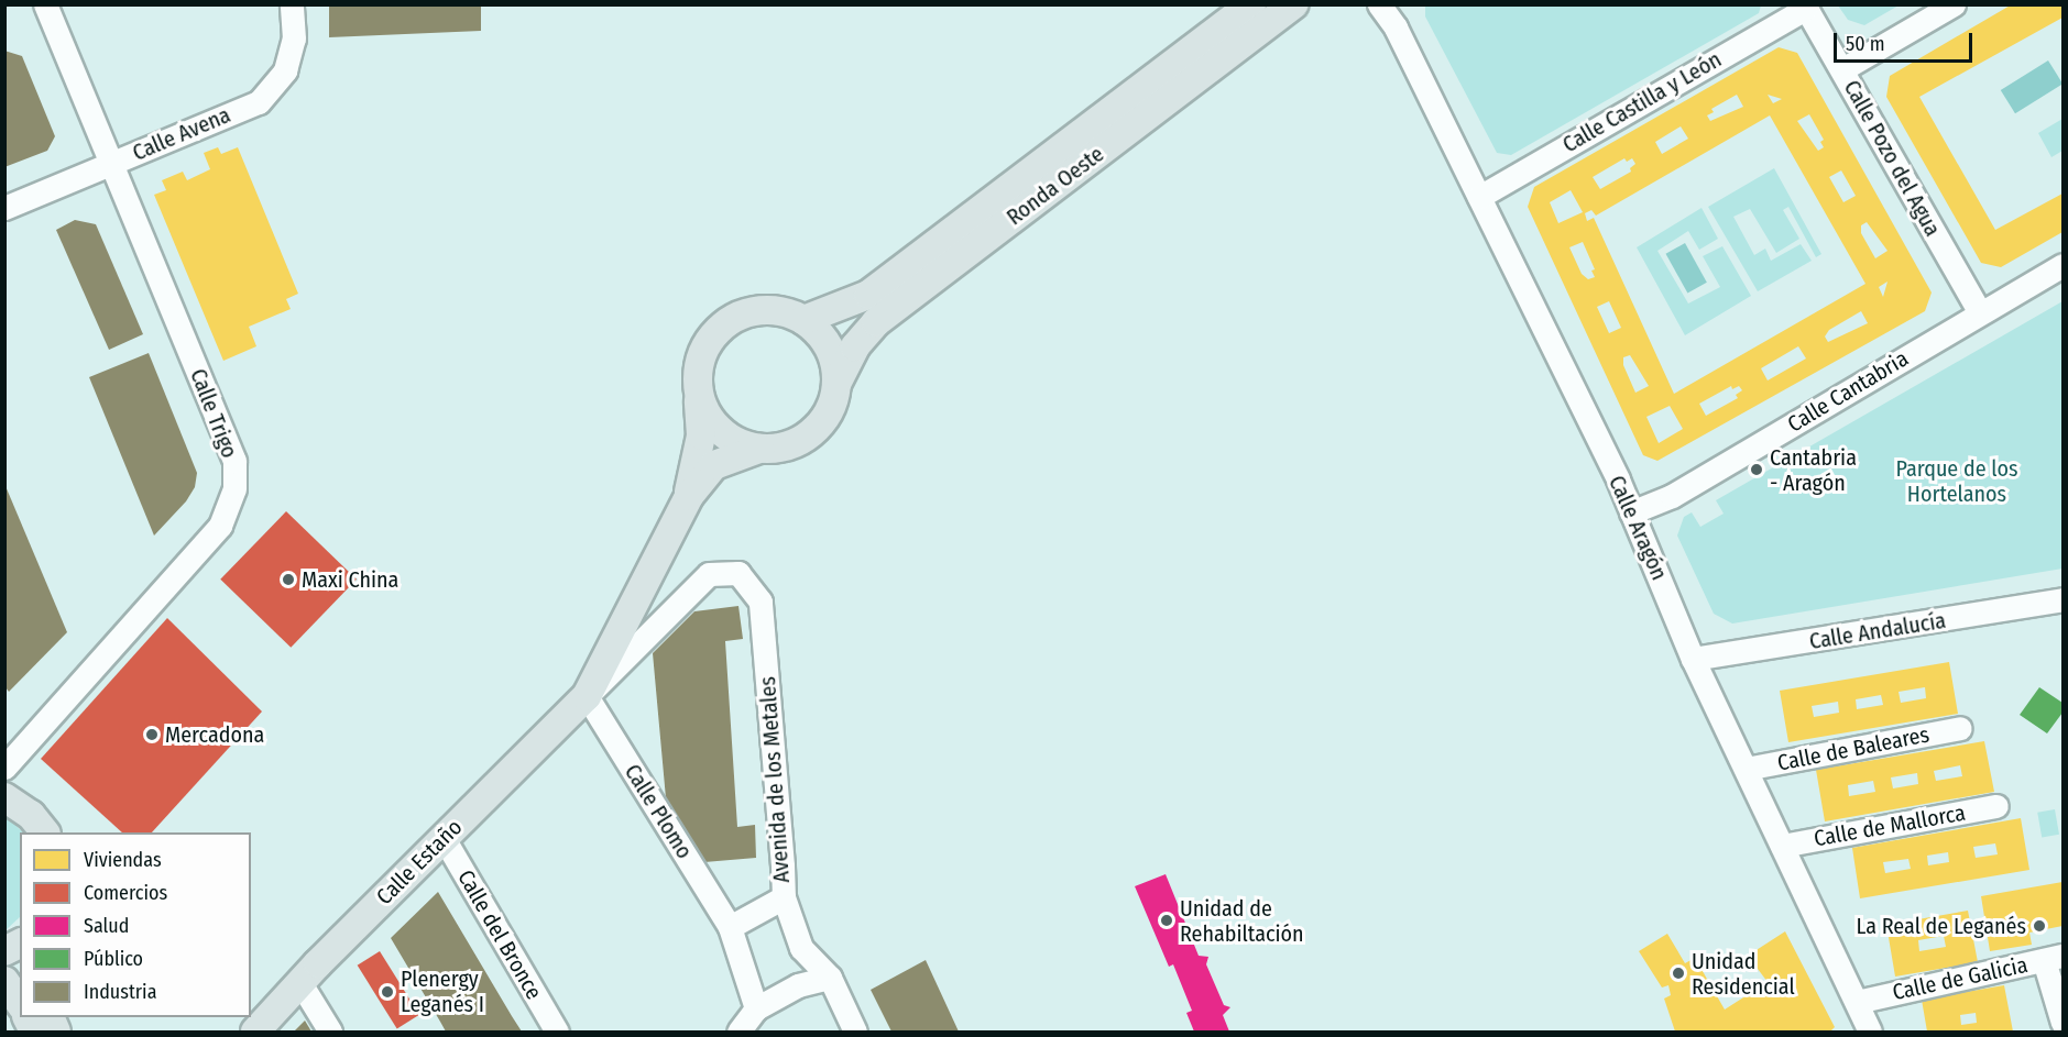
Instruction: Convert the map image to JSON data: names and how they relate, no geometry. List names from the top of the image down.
{
  "streets": {
    "main road": ["Ronda Oeste", "Calle Estaño"],
    "street": [
      "Calle Castilla y León",
      "Calle Avena",
      "Calle Pozo del Agua",
      "Calle Cantabria",
      "Calle Trigo",
      "Calle Aragón",
      "Calle Andalucía",
      "Calle de Baleares",
      "Avenida de los Metales",
      "Calle Plomo",
      "Calle de Mallorca",
      "Calle del Bronce",
      "Calle de Galicia"
    ]
  },
  "crossings": [
    ["Calle Castilla y León", "Calle Pozo del Agua"],
    ["Calle Castilla y León", "Calle Aragón"],
    ["Calle Avena", "Calle Trigo"],
    ["Calle Pozo del Agua", "Calle Cantabria"],
    ["Ronda Oeste", "Calle Estaño"],
    ["Calle Cantabria", "Calle Aragón"],
    ["Calle Aragón", "Calle Andalucía"],
    ["Calle Aragón", "Calle de Baleares"],
    ["Calle Aragón", "Calle de Mallorca"],
    ["Calle Aragón", "Calle de Galicia"],
    ["Avenida de los Metales", "Calle Plomo"],
    ["Avenida de los Metales", "Calle Estaño"],
    ["Calle Plomo", "Calle Estaño"],
    ["Calle Estaño", "Calle del Bronce"]
  ],
  "parks": ["Parque de los Hortelanos"],
  "places": [
    "Cantabria - Aragón",
    "Maxi China",
    "Mercadona",
    "Unidad de Rehabiltación",
    "La Real de Leganés",
    "Unidad Residencial",
    "Plenergy Leganés I"
  ],
  "legend": [
    "Viviendas",
    "Comercios",
    "Salud",
    "Público",
    "Industria"
  ],
  "scale_bar": "50 m"
}
